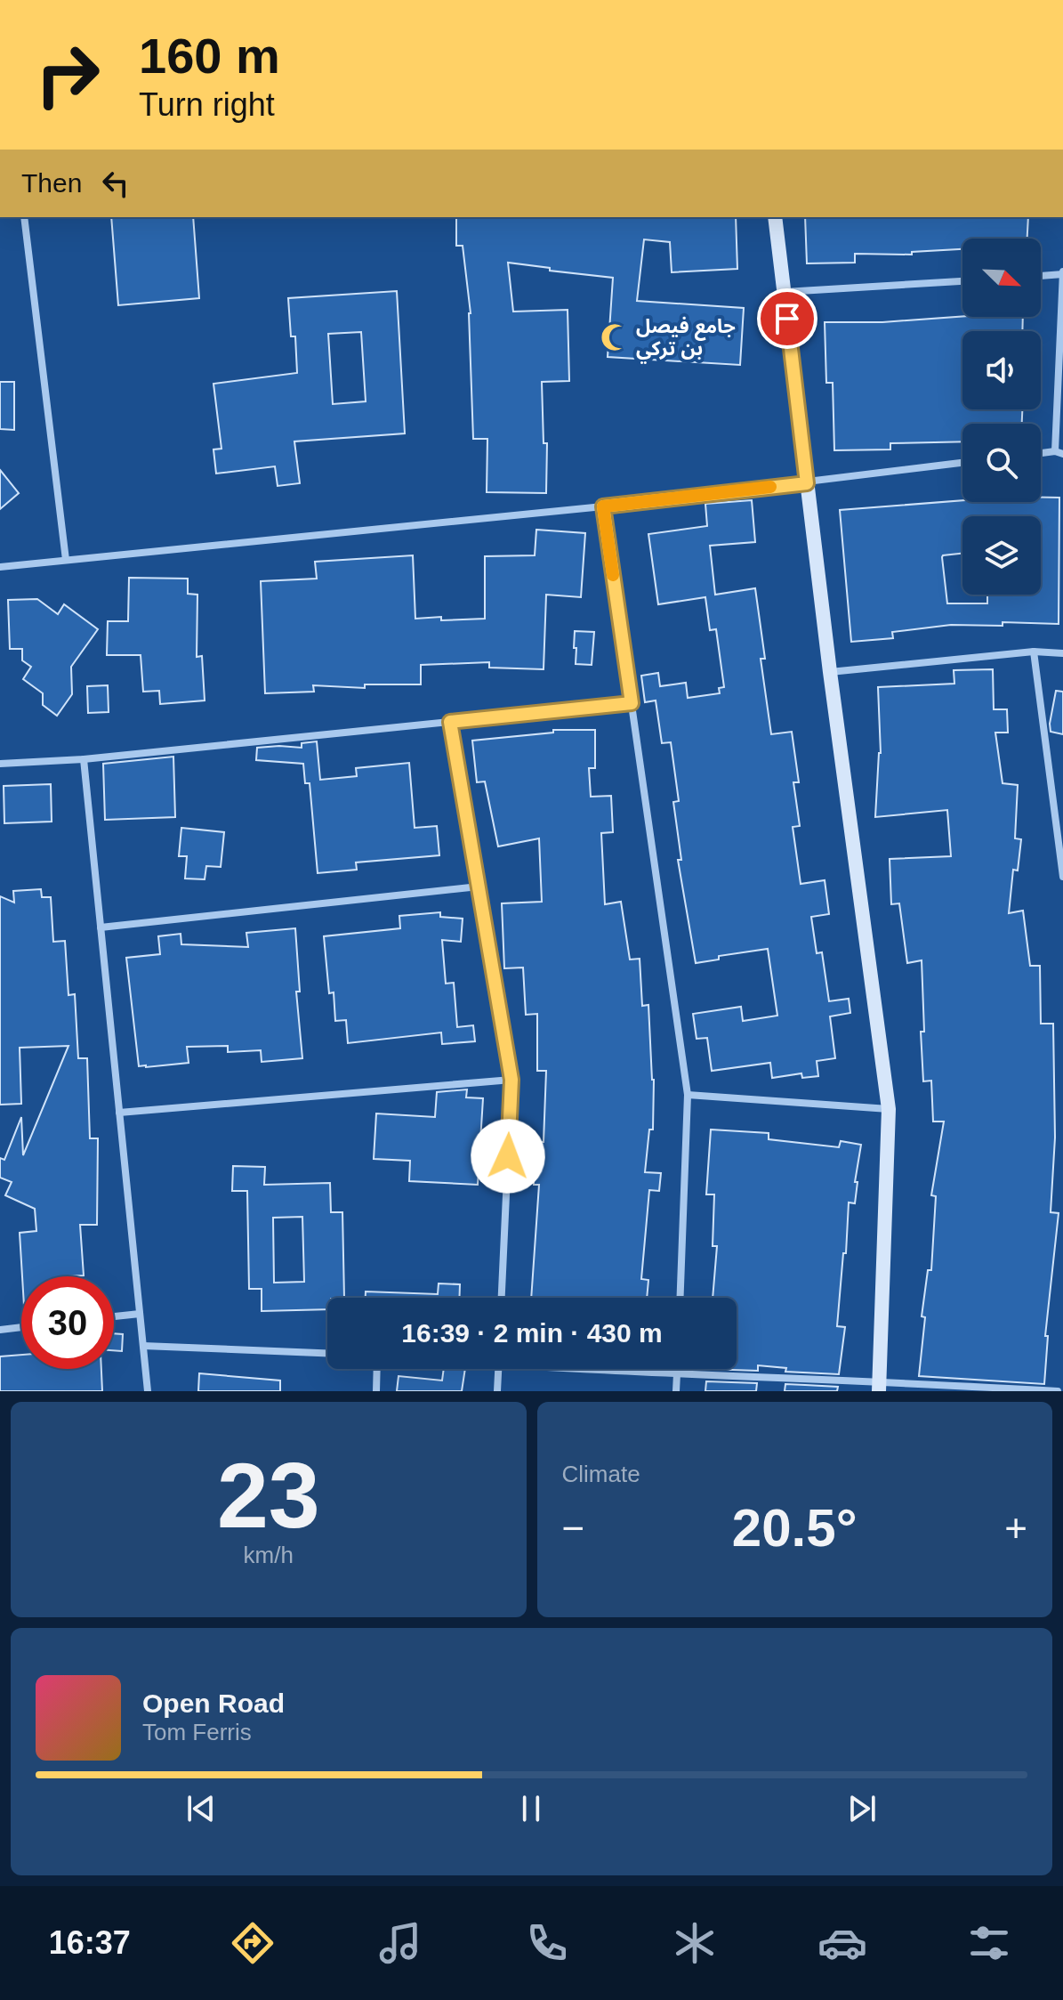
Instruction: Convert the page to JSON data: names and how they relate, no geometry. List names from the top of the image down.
{
  "places": {
    "mosque": ["جامع فيصل بن تركي"]
  },
  "north": "bottom right",
  "page": {
    "turn": ["160 m", "Turn right"],
    "then": "Then",
    "limit": "30",
    "trip": "16:39 · 2 min · 430 m",
    "tile": [
      ["23", "km/h"],
      "Climate"
    ],
    "heat": ["−", "20.5°", "+"],
    "song": ["Open Road", "Tom Ferris"],
    "tabs": "16:37"
  }
}
